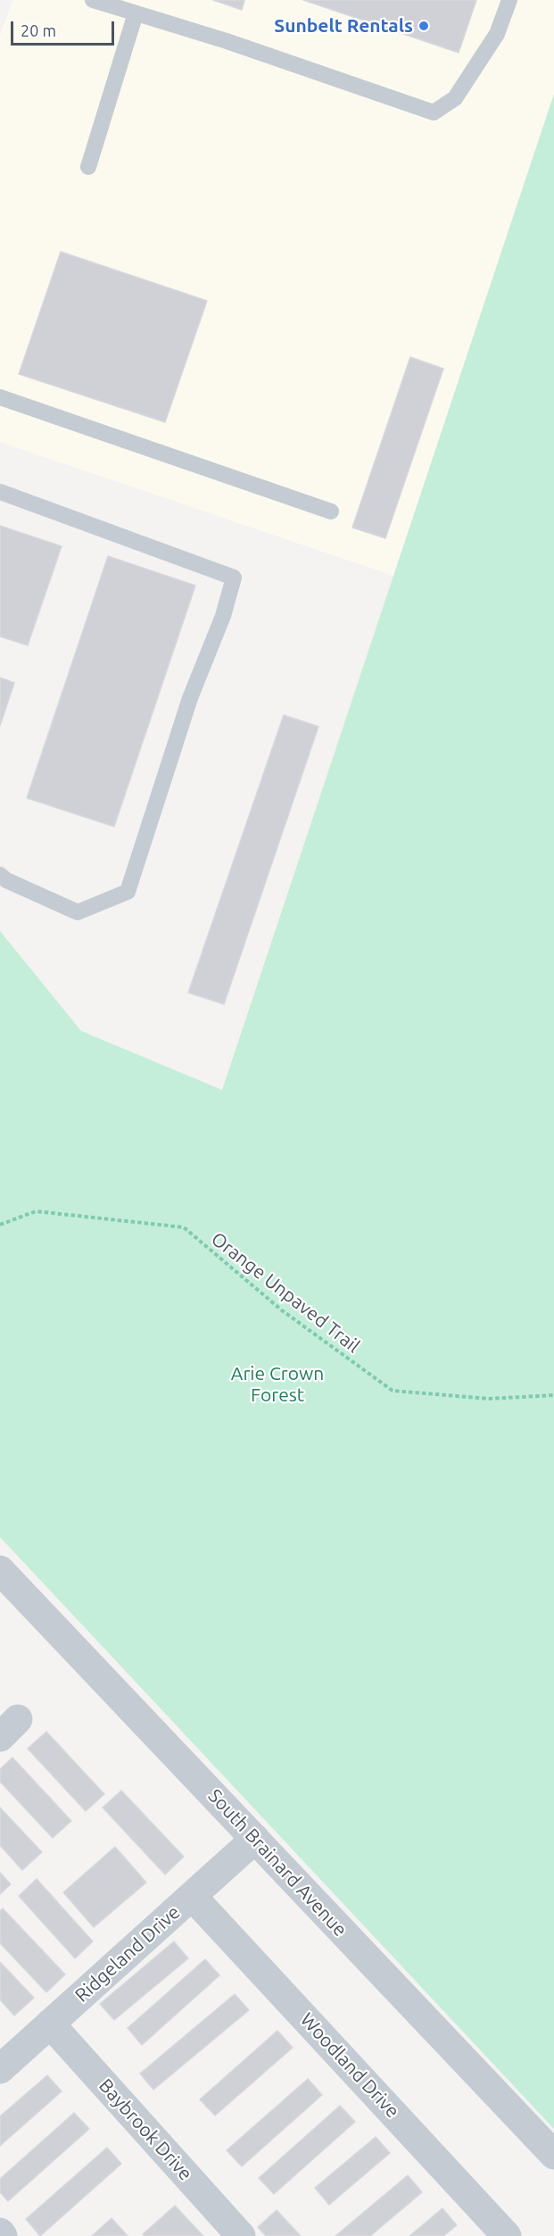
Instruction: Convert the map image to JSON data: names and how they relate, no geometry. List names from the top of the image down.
{
  "streets": {
    "street": [
      "South Brainard Avenue",
      "Ridgeland Drive",
      "Woodland Drive",
      "Baybrook Drive"
    ],
    "path": ["Orange Unpaved Trail"]
  },
  "crossings": [
    ["South Brainard Avenue", "Ridgeland Drive"],
    ["Ridgeland Drive", "Woodland Drive"],
    ["Ridgeland Drive", "Baybrook Drive"]
  ],
  "parks": ["Arie Crown Forest"],
  "places": ["Sunbelt Rentals"],
  "scale_bar": "20 m"
}
